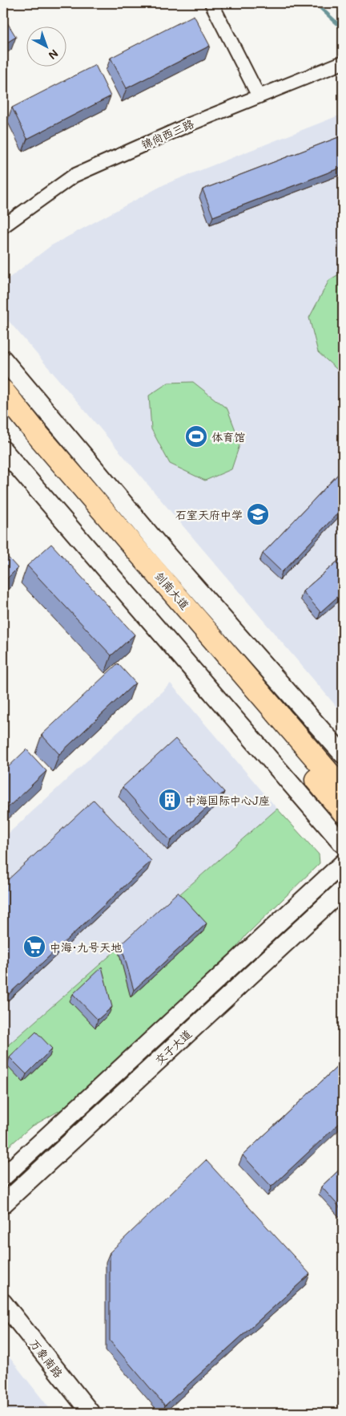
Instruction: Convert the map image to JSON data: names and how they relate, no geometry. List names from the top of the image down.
{
  "streets": {
    "highway": ["剑南大道"],
    "main road": ["交子大道", "万象南路"],
    "street": ["锦尚西三路"]
  },
  "places": {
    "sports": ["体育馆"],
    "school or university": ["石室天府中学"],
    "building": ["中海国际中心J座"],
    "supermarket": ["中海·九号天地"]
  },
  "north": "bottom right"
}
